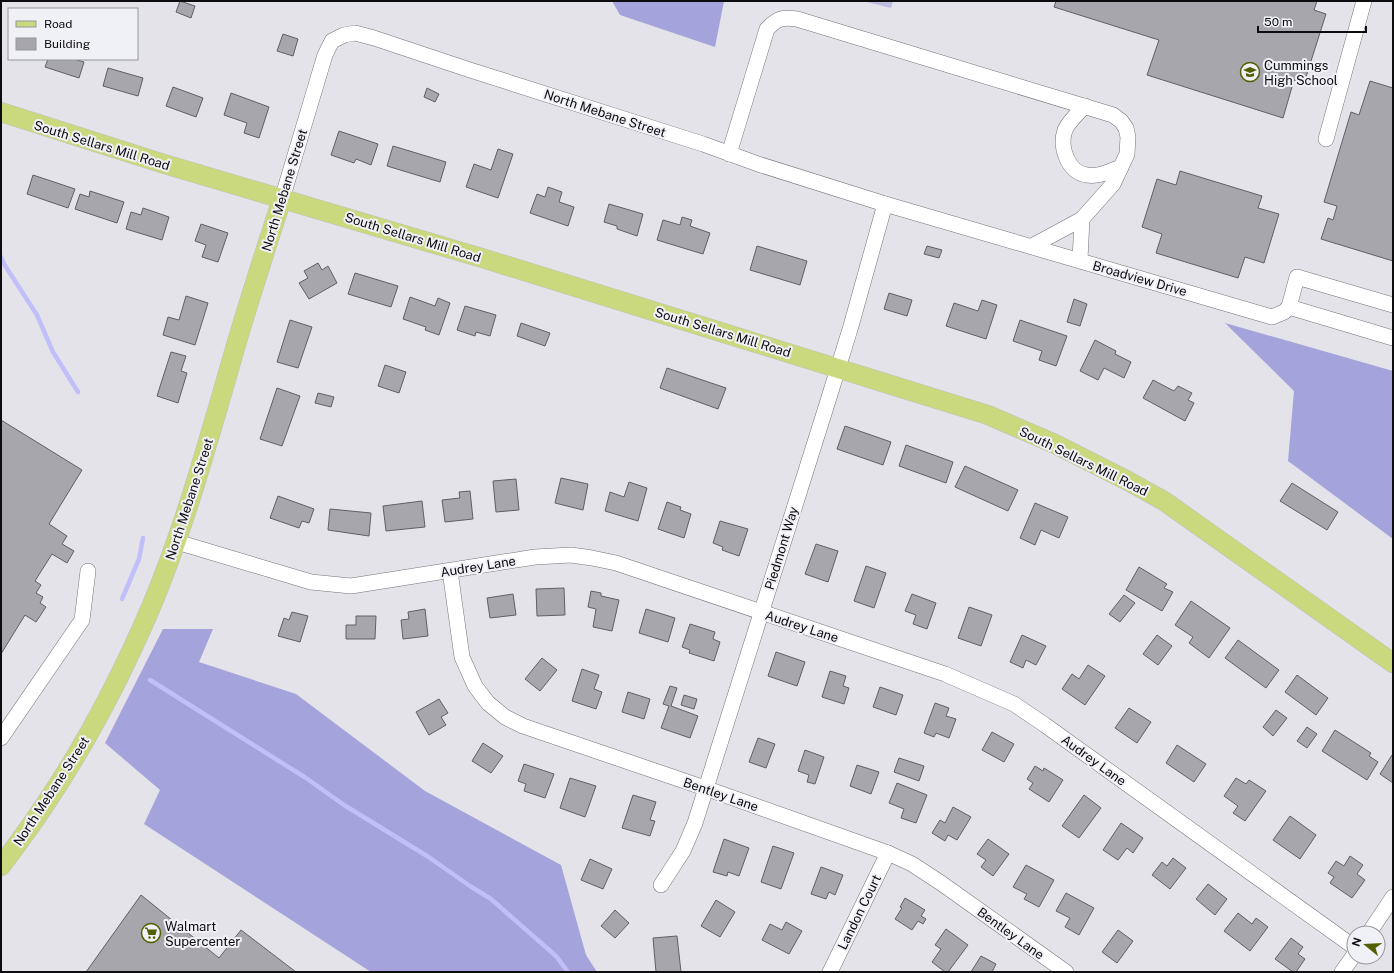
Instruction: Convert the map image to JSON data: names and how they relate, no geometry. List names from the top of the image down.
{
  "streets": {
    "main road": ["North Mebane Street", "South Sellars Mill Road"],
    "street": [
      "Broadview Drive",
      "Piedmont Way",
      "Audrey Lane",
      "Bentley Lane",
      "Landon Court"
    ]
  },
  "crossings": [
    ["North Mebane Street", "South Sellars Mill Road"],
    ["North Mebane Street", "Broadview Drive"],
    ["North Mebane Street", "Piedmont Way"],
    ["North Mebane Street", "Audrey Lane"],
    ["South Sellars Mill Road", "Piedmont Way"],
    ["Broadview Drive", "Piedmont Way"],
    ["Piedmont Way", "Audrey Lane"],
    ["Piedmont Way", "Bentley Lane"],
    ["Audrey Lane", "Bentley Lane"],
    ["Bentley Lane", "Landon Court"]
  ],
  "places": {
    "school or university": ["Cummings High School"],
    "supermarket": ["Walmart Supercenter"]
  },
  "legend": ["Road", "Building"],
  "scale_bar": "50 m",
  "north": "left"
}
